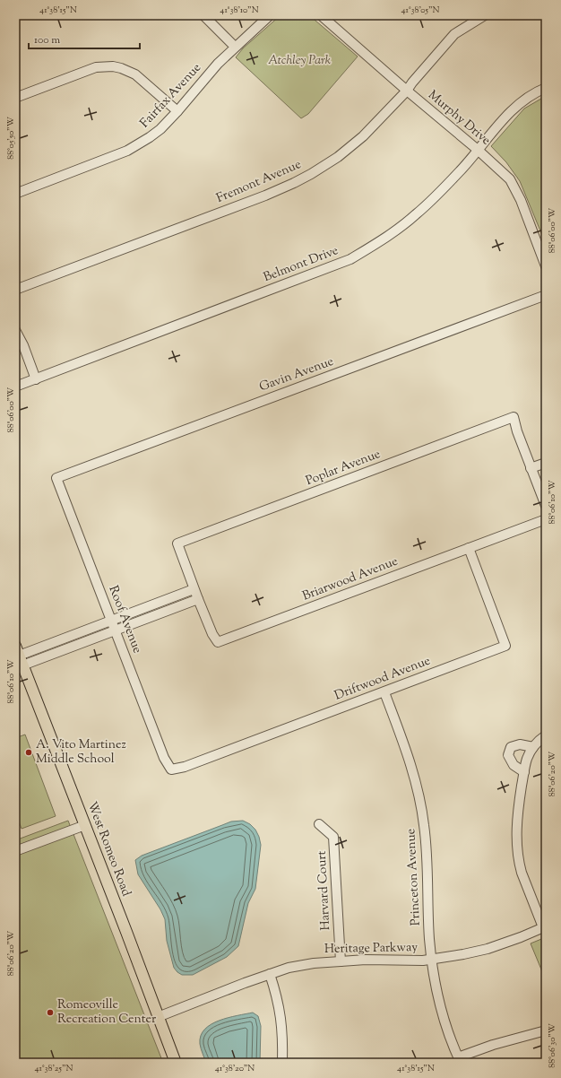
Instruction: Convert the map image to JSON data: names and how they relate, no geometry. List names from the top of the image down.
{
  "streets": {
    "main road": ["West Romeo Road"],
    "street": [
      "Fairfax Avenue",
      "Murphy Drive",
      "Fremont Avenue",
      "Belmont Drive",
      "Gavin Avenue",
      "Poplar Avenue",
      "Briarwood Avenue",
      "Roof Avenue",
      "Driftwood Avenue",
      "Princeton Avenue",
      "Harvard Court",
      "Heritage Parkway"
    ]
  },
  "crossings": [
    ["Murphy Drive", "Fremont Avenue"],
    ["Murphy Drive", "Belmont Drive"],
    ["Gavin Avenue", "Roof Avenue"],
    ["Poplar Avenue", "Briarwood Avenue"],
    ["Briarwood Avenue", "Driftwood Avenue"],
    ["Roof Avenue", "Driftwood Avenue"],
    ["Driftwood Avenue", "Princeton Avenue"],
    ["West Romeo Road", "Heritage Parkway"],
    ["Princeton Avenue", "Heritage Parkway"],
    ["Harvard Court", "Heritage Parkway"]
  ],
  "parks": ["Atchley Park"],
  "places": ["A. Vito Martinez Middle School", "Romeoville Recreation Center"],
  "scale_bar": "100 m",
  "coordinates": [
    "41°38'15\"N",
    "41°38'10\"N",
    "41°38'05\"N",
    "88°05'50\"W",
    "88°06'00\"W",
    "88°06'10\"W",
    "88°06'20\"W",
    "88°06'30\"W",
    "41°38'25\"N",
    "41°38'20\"N"
  ]
}
